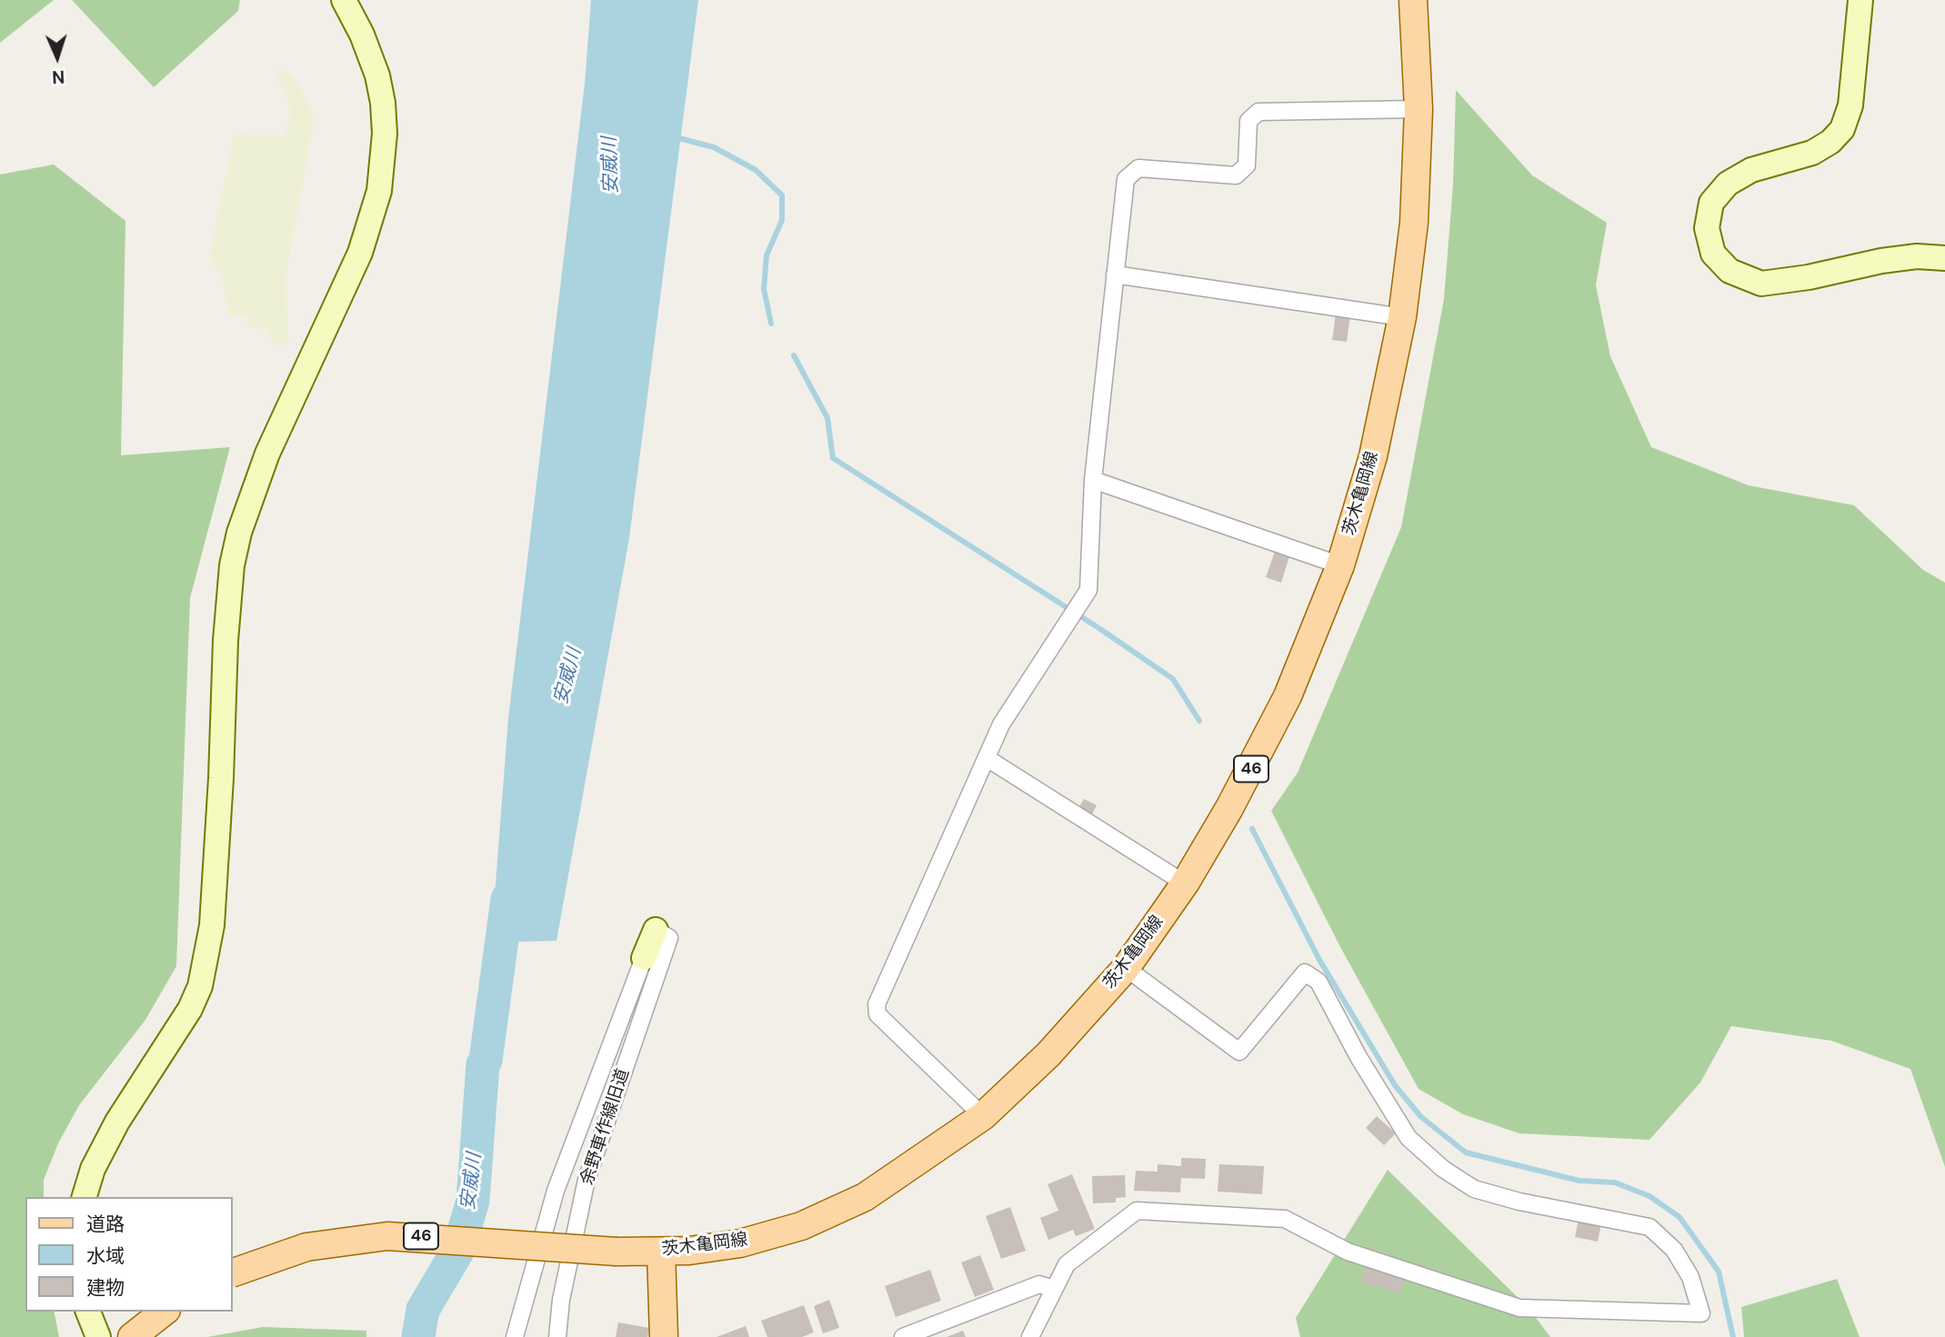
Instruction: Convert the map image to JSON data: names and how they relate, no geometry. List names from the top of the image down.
{
  "streets": {
    "main road": ["茨木亀岡線", "46"],
    "street": ["余野車作線旧道"]
  },
  "water": ["安威川"],
  "legend": ["道路", "水域", "建物"],
  "north": "bottom"
}
